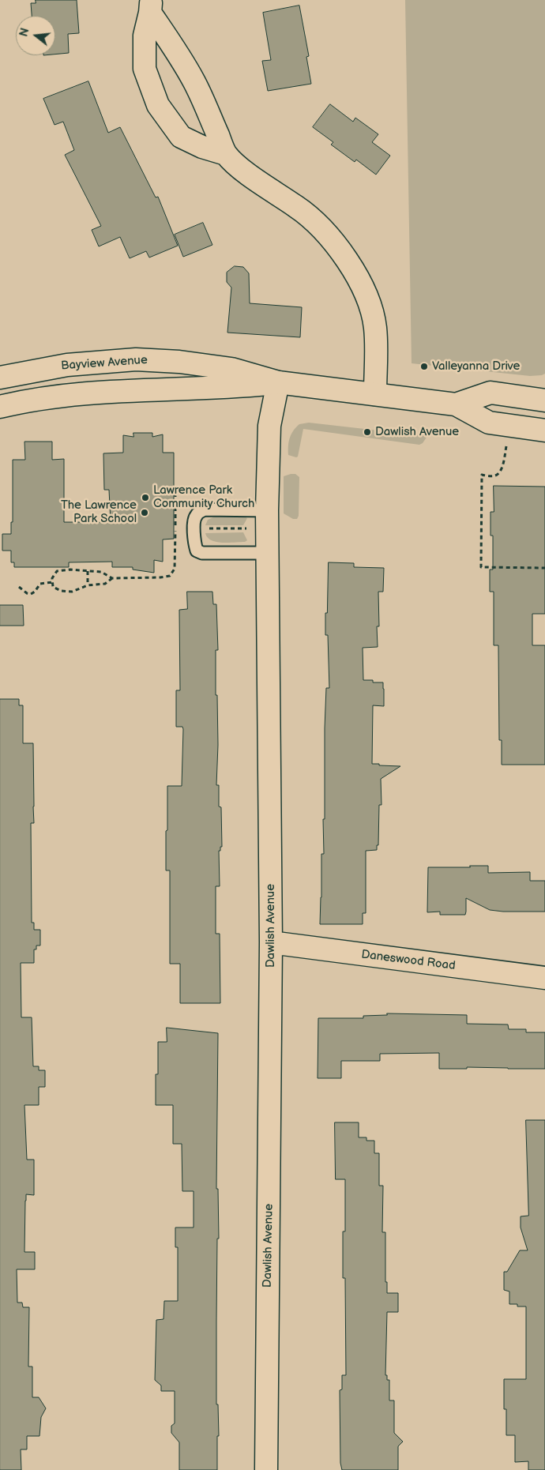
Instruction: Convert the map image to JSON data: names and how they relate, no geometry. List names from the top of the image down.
{
  "streets": {
    "street": ["Bayview Avenue", "Dawlish Avenue", "Daneswood Road"]
  },
  "crossings": [
    ["Bayview Avenue", "Dawlish Avenue"],
    ["Dawlish Avenue", "Daneswood Road"]
  ],
  "places": [
    "Valleyanna Drive",
    "Dawlish Avenue",
    "Lawrence Park Community Church",
    "The Lawrence Park School"
  ],
  "north": "left"
}
